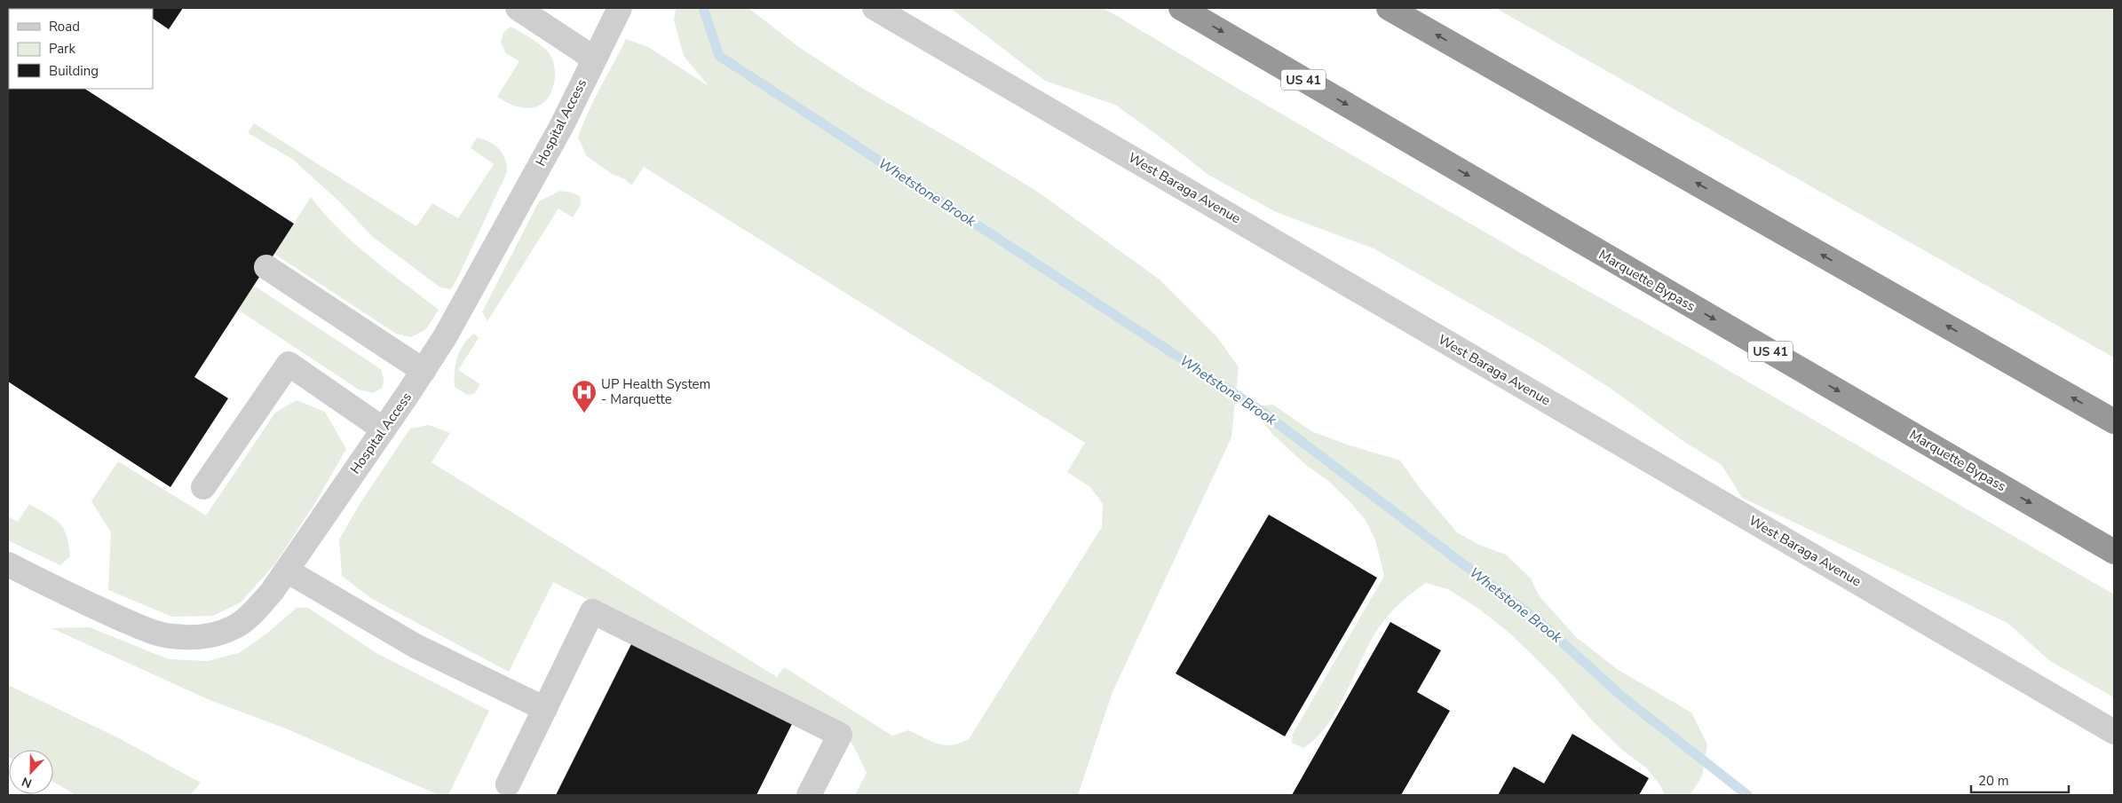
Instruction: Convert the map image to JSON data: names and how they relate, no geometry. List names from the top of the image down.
{
  "streets": {
    "highway": ["US 41", "Marquette Bypass"],
    "street": ["Hospital Access", "West Baraga Avenue"]
  },
  "water": ["Whetstone Brook"],
  "places": {
    "hospital": ["UP Health System - Marquette"]
  },
  "legend": ["Road", "Park", "Building"],
  "scale_bar": "20 m",
  "north": "bottom"
}
